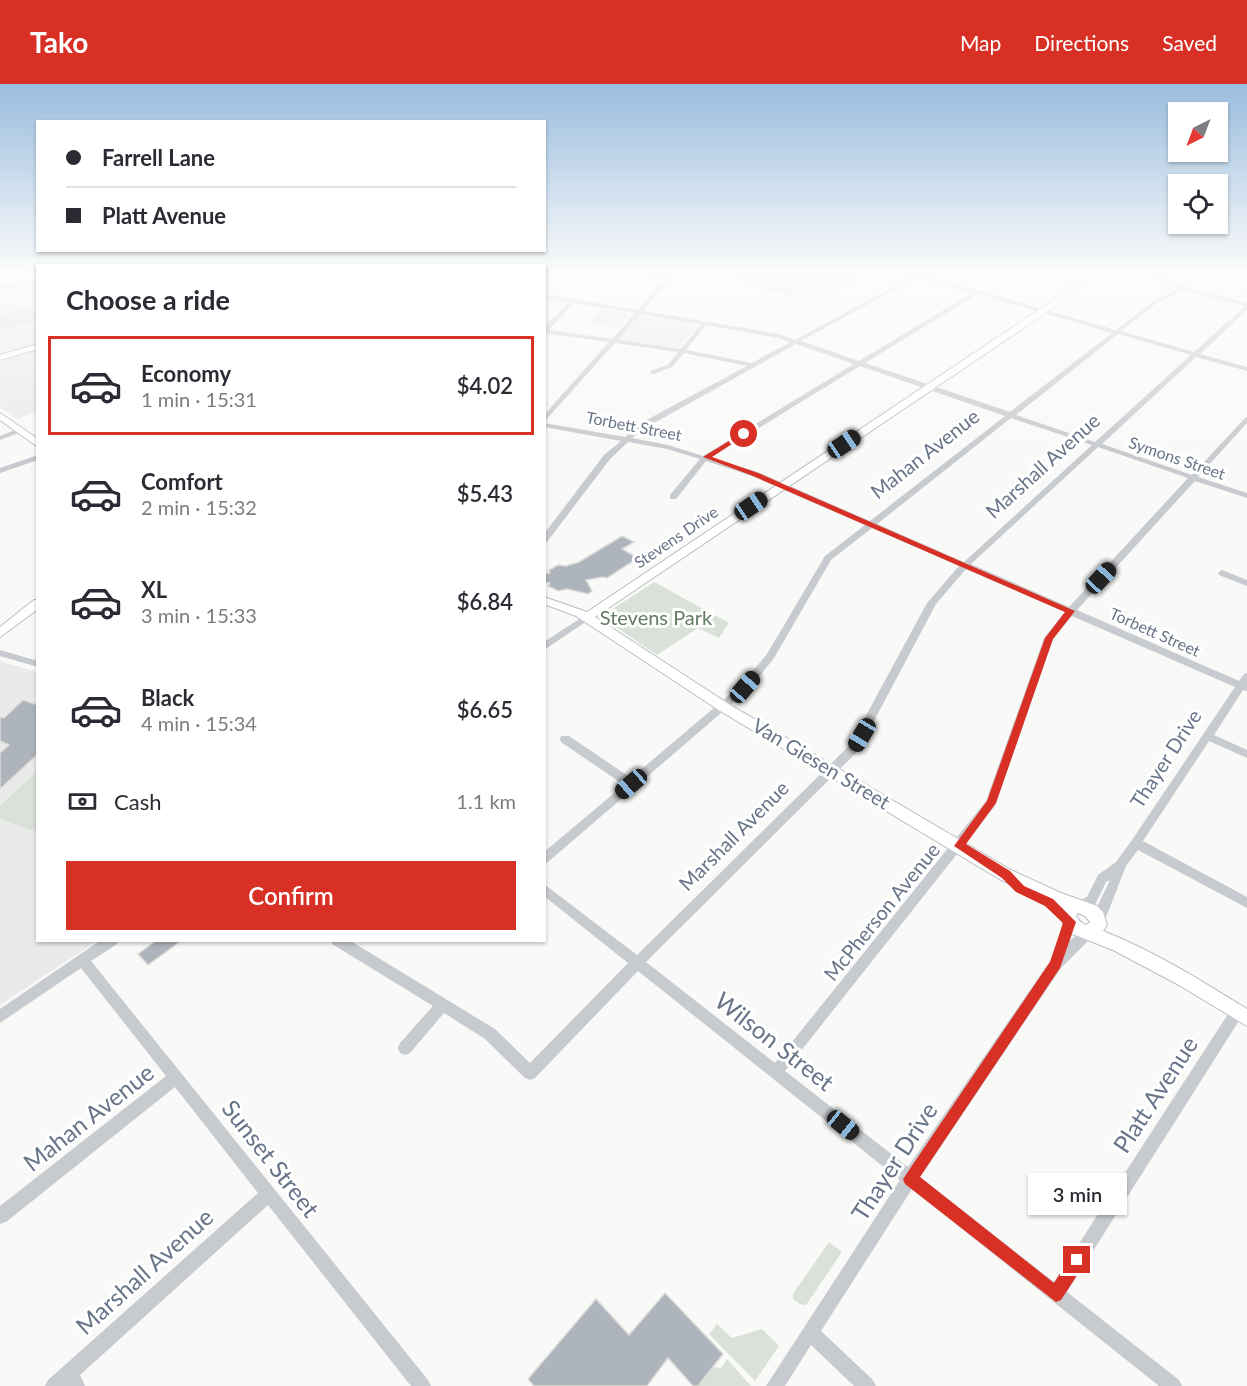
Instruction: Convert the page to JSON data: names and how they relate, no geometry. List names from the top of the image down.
{
  "streets": {
    "main road": ["Stevens Drive", "Van Giesen Street"],
    "street": [
      "Torbett Street",
      "Mahan Avenue",
      "Symons Street",
      "Marshall Avenue",
      "Thayer Drive",
      "McPherson Avenue",
      "Wilson Street",
      "Platt Avenue",
      "Sunset Street"
    ]
  },
  "crossings": [
    ["Torbett Street", "Mahan Avenue"],
    ["Torbett Street", "Marshall Avenue"],
    ["Torbett Street", "Stevens Drive"],
    ["Torbett Street", "Thayer Drive"],
    ["Torbett Street", "McPherson Avenue"],
    ["Mahan Avenue", "Symons Street"],
    ["Mahan Avenue", "Van Giesen Street"],
    ["Mahan Avenue", "Sunset Street"],
    ["Symons Street", "Marshall Avenue"],
    ["Symons Street", "Stevens Drive"],
    ["Symons Street", "McPherson Avenue"],
    ["Marshall Avenue", "Van Giesen Street"],
    ["Marshall Avenue", "Wilson Street"],
    ["Marshall Avenue", "Sunset Street"],
    ["Stevens Drive", "Van Giesen Street"],
    ["Thayer Drive", "Van Giesen Street"],
    ["Thayer Drive", "Wilson Street"],
    ["Van Giesen Street", "McPherson Avenue"],
    ["McPherson Avenue", "Wilson Street"],
    ["Wilson Street", "Platt Avenue"]
  ],
  "parks": ["Stevens Park"],
  "north": "bottom left",
  "page": {
    "header": "Tako",
    "nav": ["Map", "Directions", "Saved"],
    "banner": ["Farrell Lane", "Platt Avenue"],
    "heading": "Choose a ride",
    "list": [
      {
        "name": "Economy",
        "note": "1 min · 15:31",
        "value": "$4.02"
      },
      {
        "name": "Comfort",
        "note": "2 min · 15:32",
        "value": "$5.43"
      },
      {
        "name": "XL",
        "note": "3 min · 15:33",
        "value": "$6.84"
      },
      {
        "name": "Black",
        "note": "4 min · 15:34",
        "value": "$6.65"
      }
    ],
    "pay": ["Cash", "1.1 km"],
    "buttons": "Confirm",
    "bubble": "3 min"
  }
}
